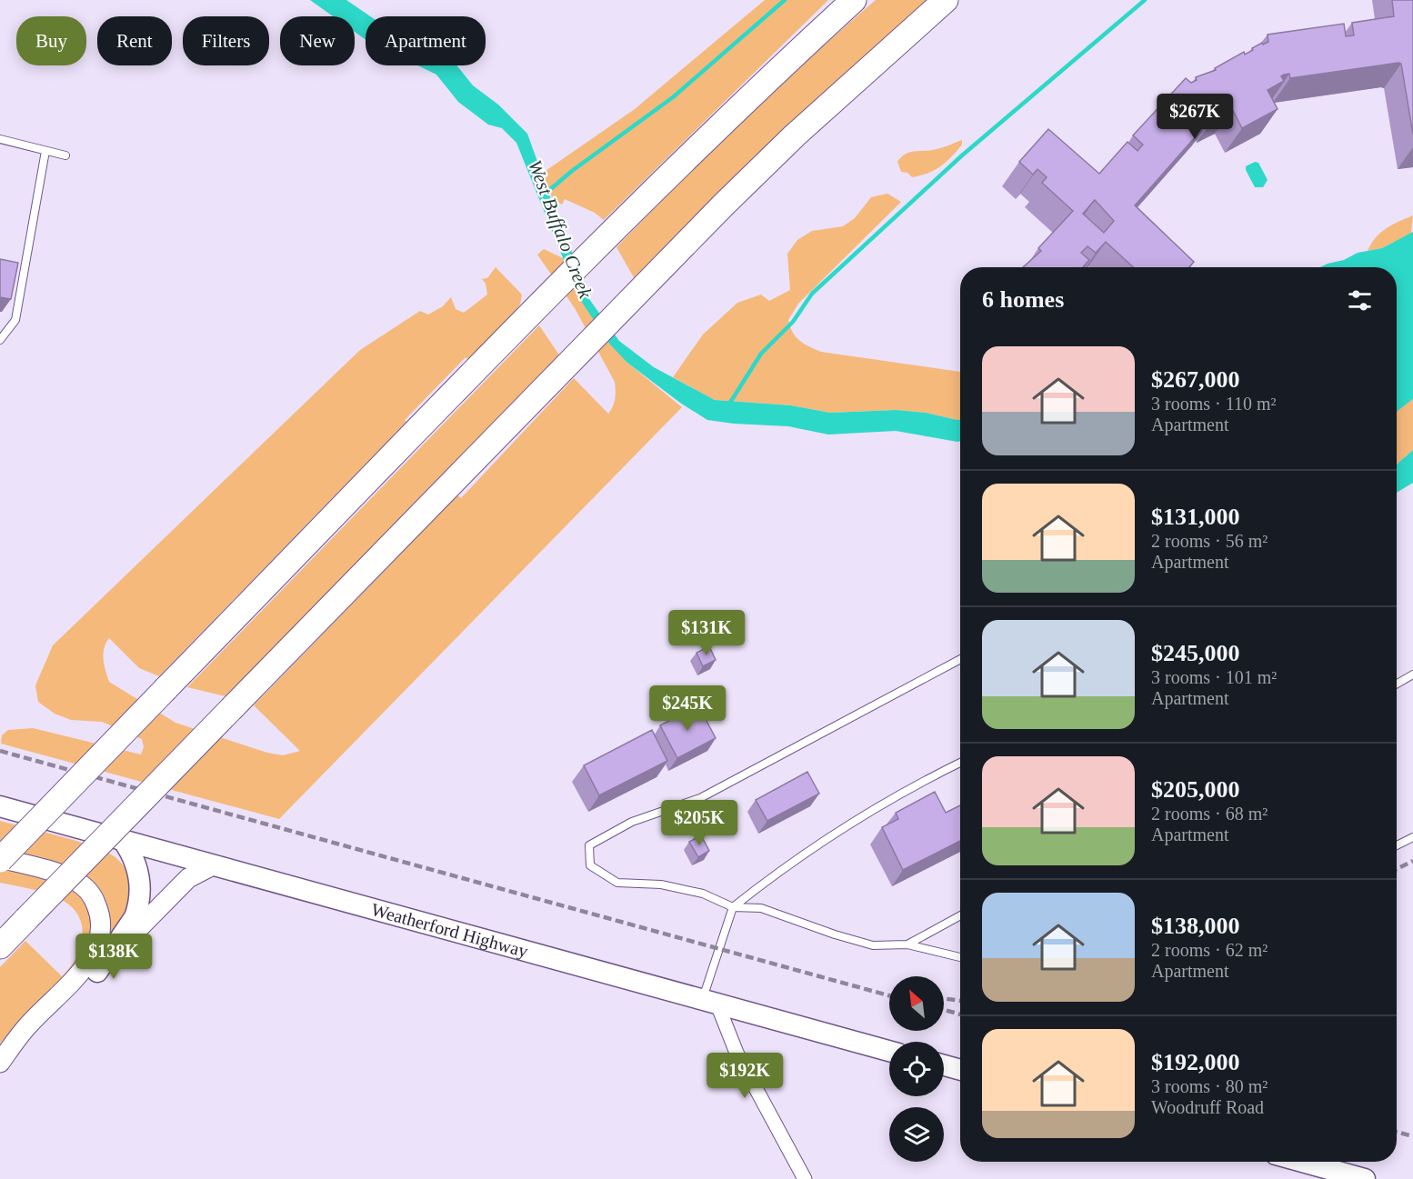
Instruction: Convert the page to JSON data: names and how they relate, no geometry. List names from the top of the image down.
{
  "streets": {
    "main road": ["Weatherford Highway"]
  },
  "water": ["West Buffalo Creek"],
  "north": "top left",
  "page": {
    "chip": [
      "Buy",
      "Rent",
      "Filters",
      "New",
      "Apartment"
    ],
    "price": [
      "$267K",
      "$131K",
      "$245K",
      "$205K",
      "$138K",
      "$192K"
    ],
    "heading": "6 homes",
    "list": [
      {
        "name": "$267,000",
        "note": "3 rooms · 110 m² · Apartment"
      },
      {
        "name": "$131,000",
        "note": "2 rooms · 56 m² · Apartment"
      },
      {
        "name": "$245,000",
        "note": "3 rooms · 101 m² · Apartment"
      },
      {
        "name": "$205,000",
        "note": "2 rooms · 68 m² · Apartment"
      },
      {
        "name": "$138,000",
        "note": "2 rooms · 62 m² · Apartment"
      },
      {
        "name": "$192,000",
        "note": "3 rooms · 80 m² · Woodruff Road"
      }
    ]
  }
}
